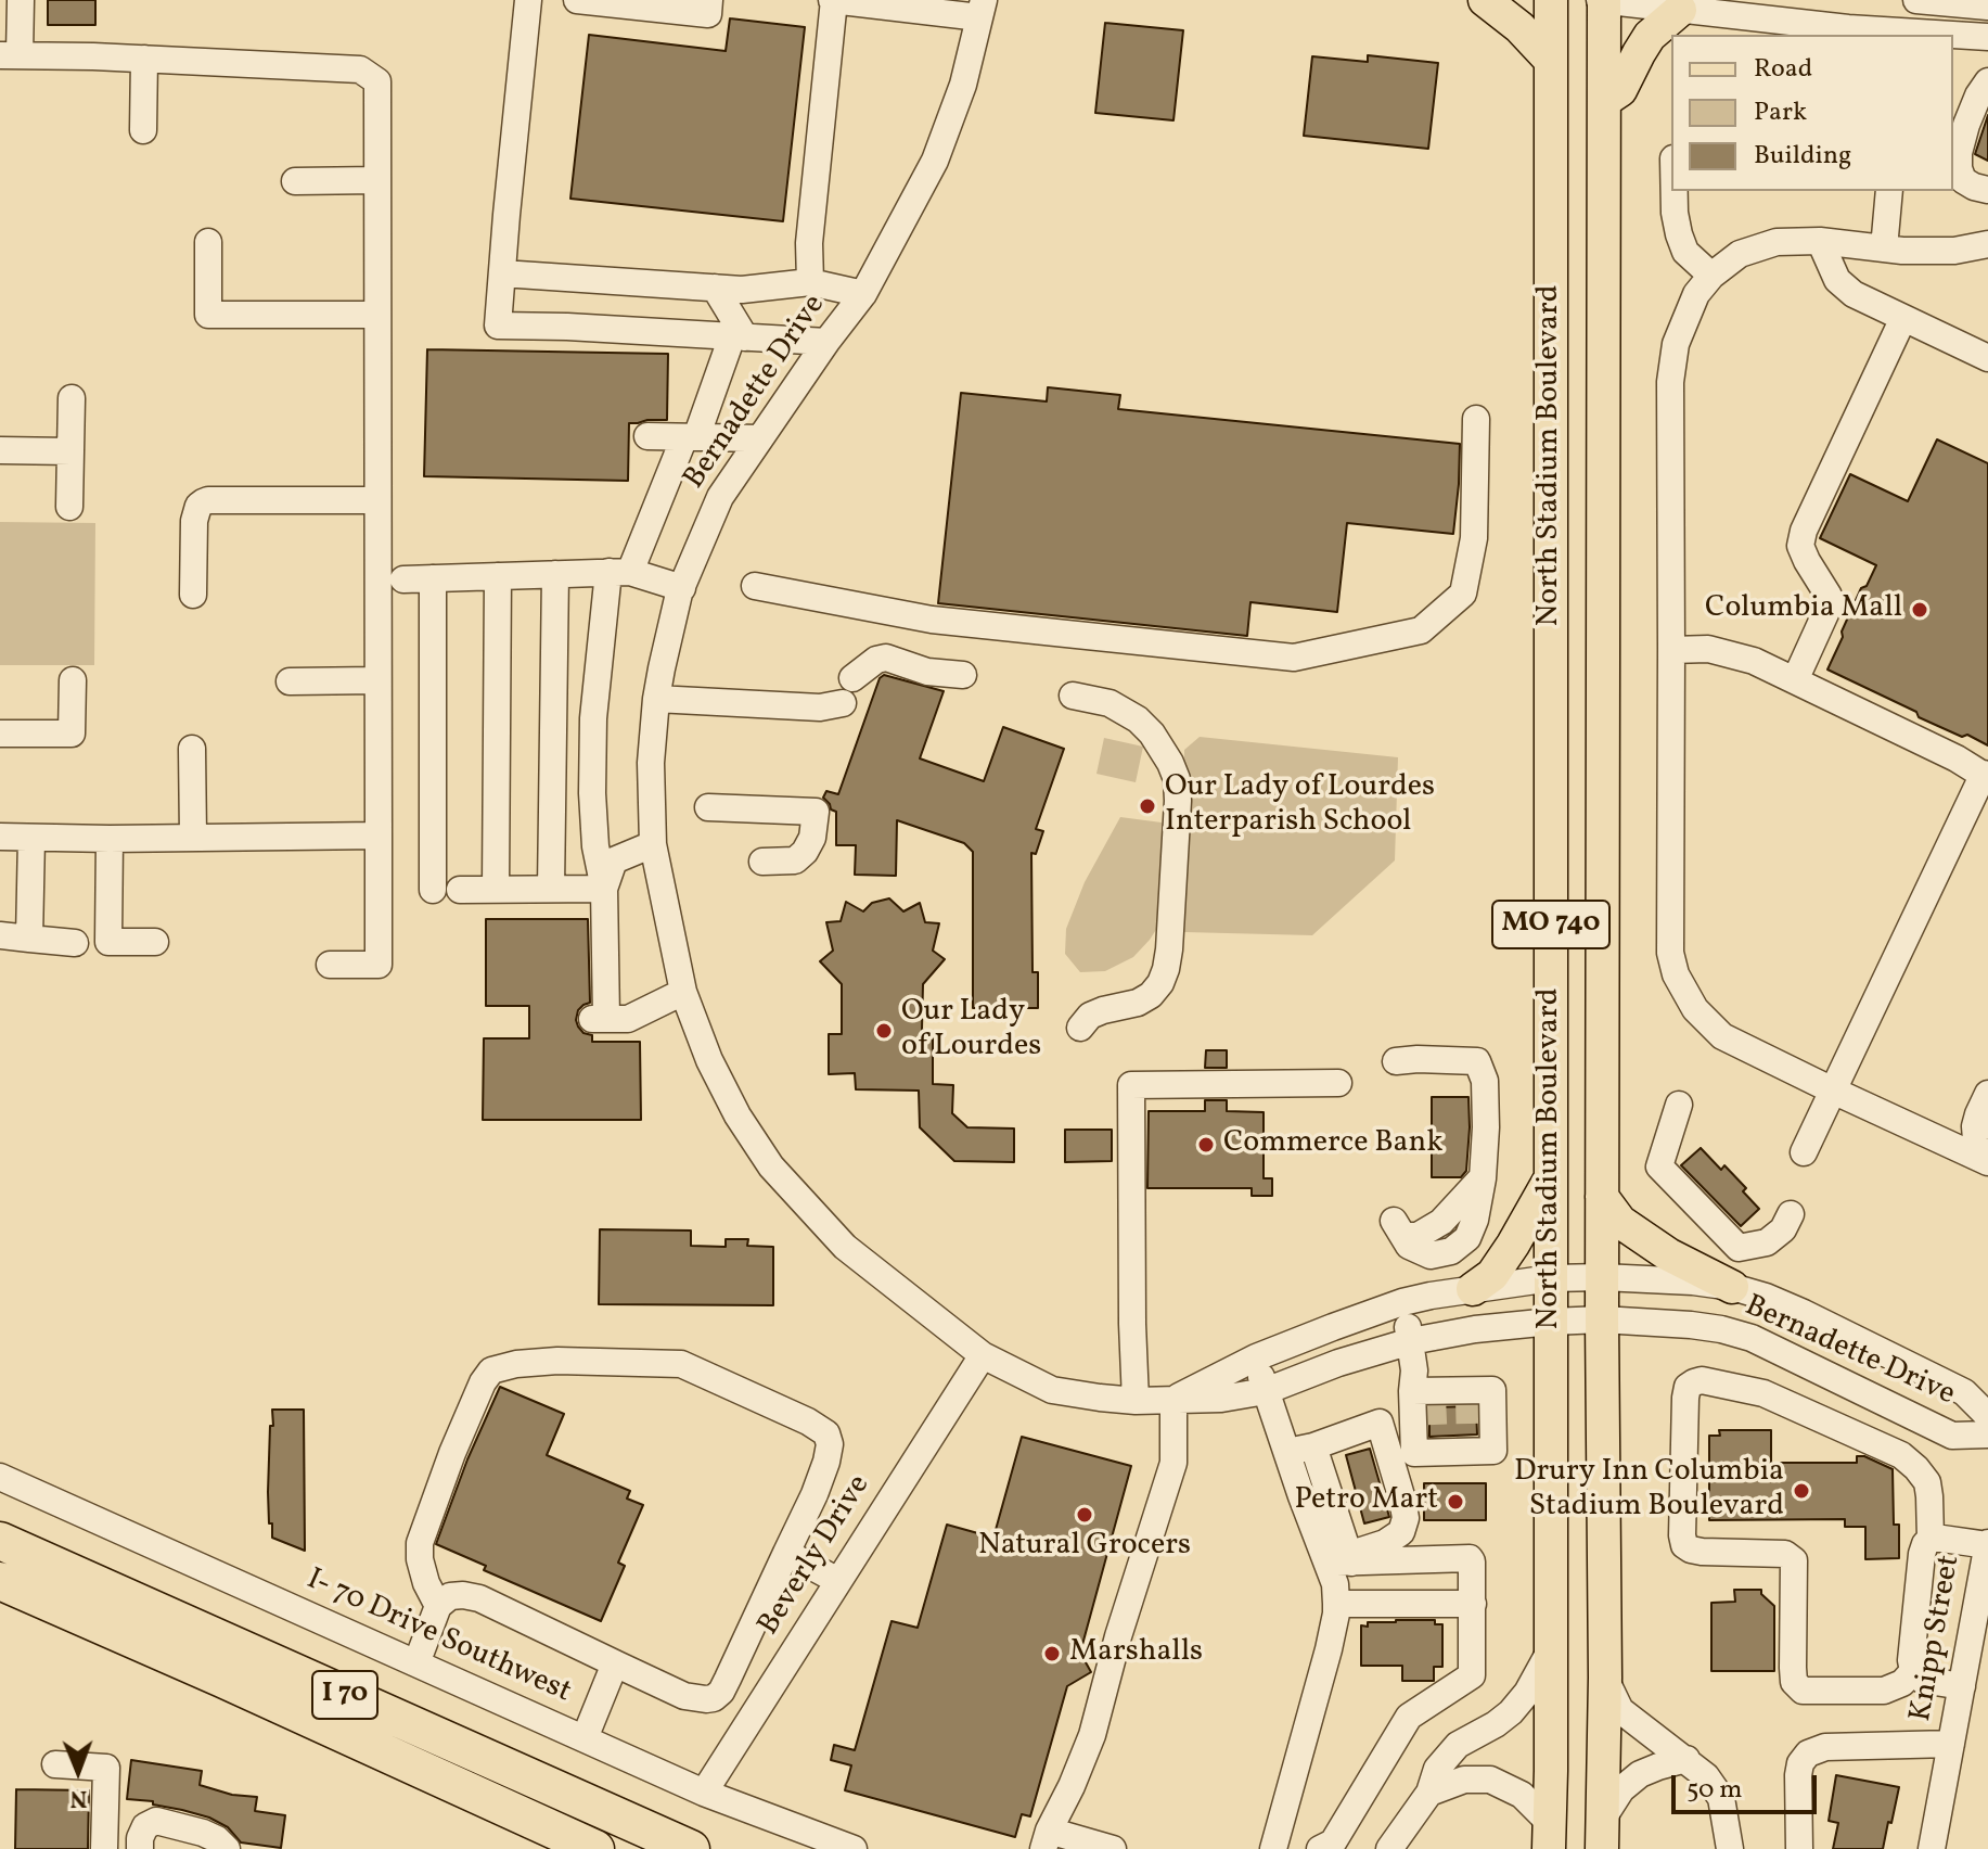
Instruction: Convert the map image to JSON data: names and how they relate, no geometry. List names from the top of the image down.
{
  "streets": {
    "highway": ["I 70"],
    "main road": ["North Stadium Boulevard", "MO 740"],
    "street": [
      "Bernadette Drive",
      "Beverly Drive",
      "I- 70 Drive Southwest",
      "Knipp Street"
    ]
  },
  "crossings": [
    ["Bernadette Drive", "North Stadium Boulevard"],
    ["Bernadette Drive", "Beverly Drive"],
    ["Beverly Drive", "I- 70 Drive Southwest"]
  ],
  "places": [
    "Columbia Mall",
    "Our Lady of Lourdes Interparish School",
    "Our Lady of Lourdes",
    "Commerce Bank",
    "Drury Inn Columbia Stadium Boulevard",
    "Petro Mart",
    "Natural Grocers",
    "Marshalls"
  ],
  "legend": ["Road", "Park", "Building"],
  "scale_bar": "50 m",
  "north": "bottom"
}
